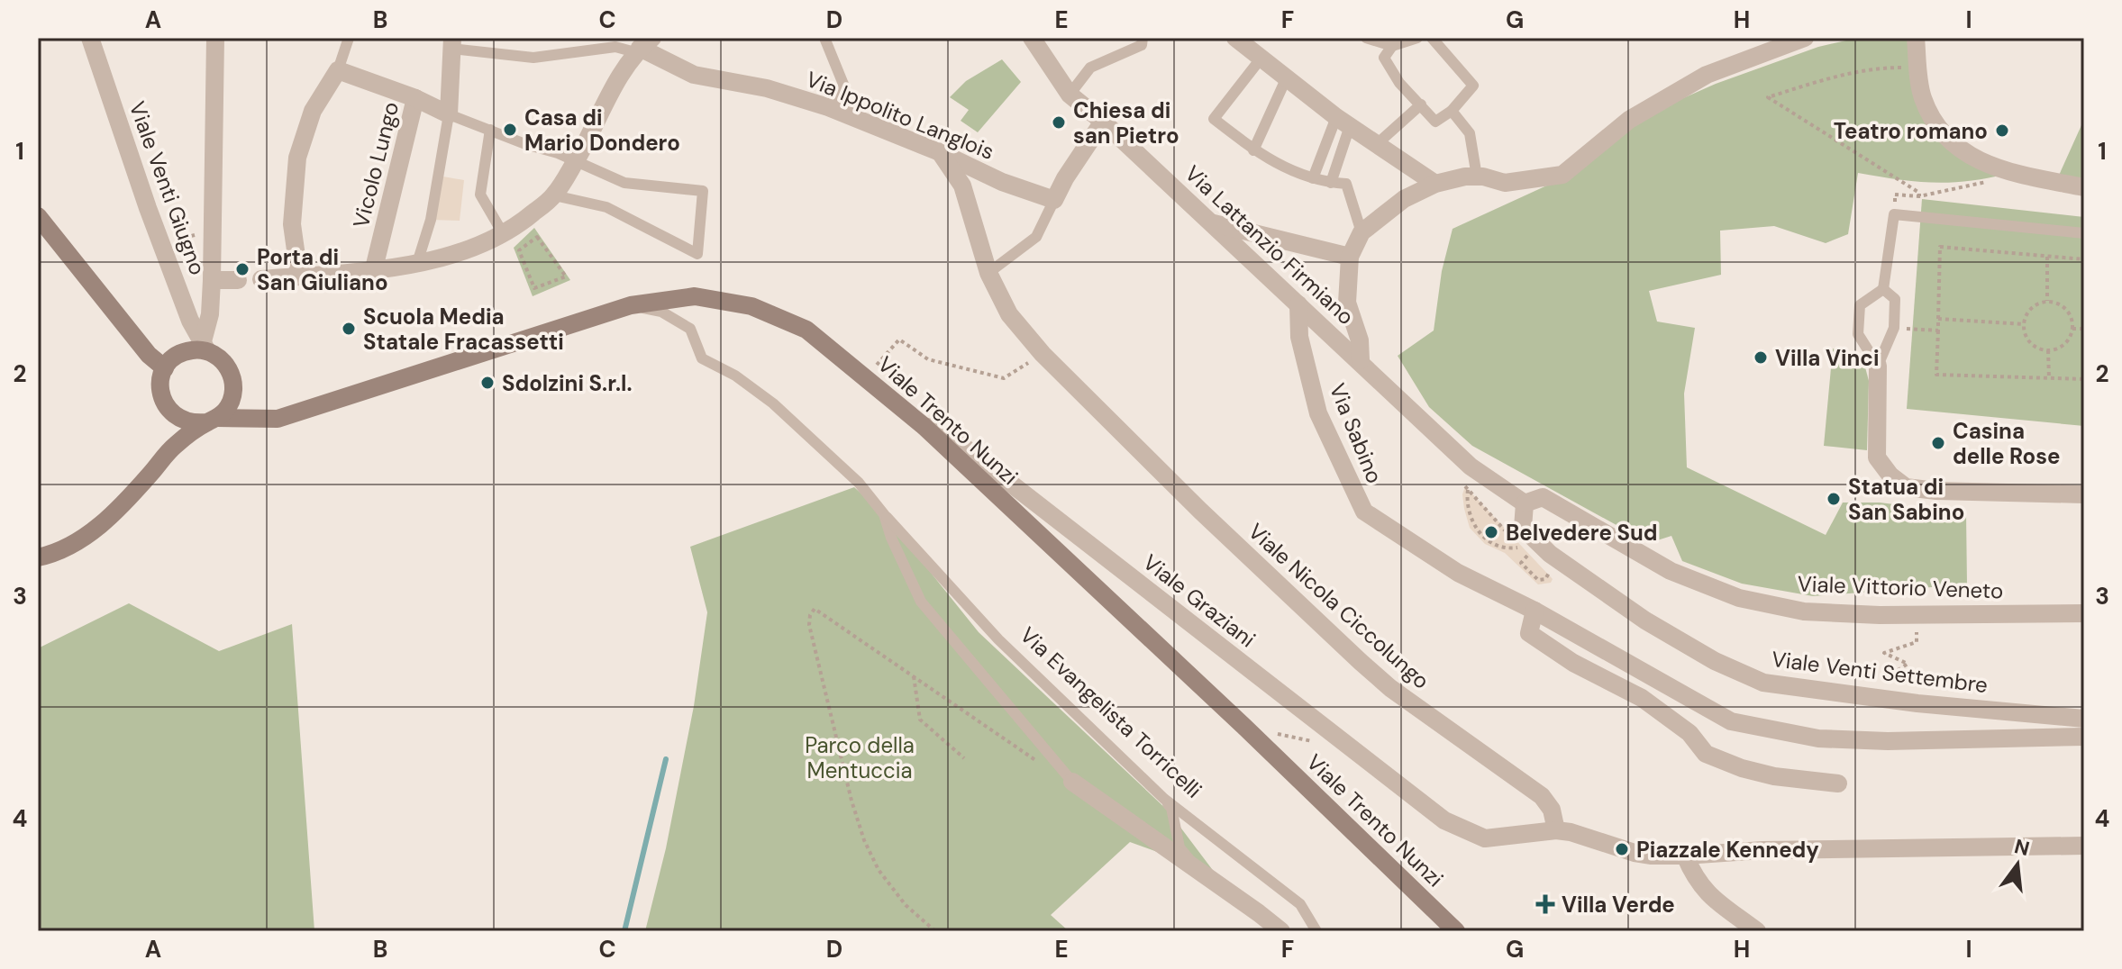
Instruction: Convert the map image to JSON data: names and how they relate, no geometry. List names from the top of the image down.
{
  "streets": {
    "main road": ["Viale Trento Nunzi"],
    "street": [
      "Via Ippolito Langlois",
      "Vicolo Lungo",
      "Viale Venti Giugno",
      "Via Lattanzio Firmiano",
      "Via Sabino",
      "Viale Vittorio Veneto",
      "Viale Graziani",
      "Viale Nicola Ciccolungo",
      "Viale Venti Settembre",
      "Via Evangelista Torricelli"
    ]
  },
  "crossings": [
    ["Via Ippolito Langlois", "Viale Nicola Ciccolungo"],
    ["Viale Venti Giugno", "Viale Trento Nunzi"],
    ["Via Lattanzio Firmiano", "Via Sabino"],
    ["Via Lattanzio Firmiano", "Viale Vittorio Veneto"],
    ["Via Lattanzio Firmiano", "Viale Venti Settembre"],
    ["Viale Trento Nunzi", "Viale Graziani"],
    ["Viale Trento Nunzi", "Via Evangelista Torricelli"],
    ["Viale Vittorio Veneto", "Viale Venti Settembre"],
    ["Viale Graziani", "Viale Nicola Ciccolungo"]
  ],
  "parks": ["Parco della Mentuccia"],
  "places": {
    "other": [
      "Chiesa di san Pietro",
      "Casa di Mario Dondero",
      "Teatro romano",
      "Porta di San Giuliano",
      "Scuola Media Statale Fracassetti",
      "Villa Vinci",
      "Sdolzini S.r.l.",
      "Casina delle Rose",
      "Statua di San Sabino",
      "Belvedere Sud",
      "Piazzale Kennedy"
    ],
    "health": ["Villa Verde"]
  },
  "north": "top",
  "grid": {
    "columns": [
      "A",
      "B",
      "C",
      "D",
      "E",
      "F",
      "G",
      "H",
      "I"
    ],
    "rows": [
      "1",
      "2",
      "3",
      "4"
    ]
  }
}
